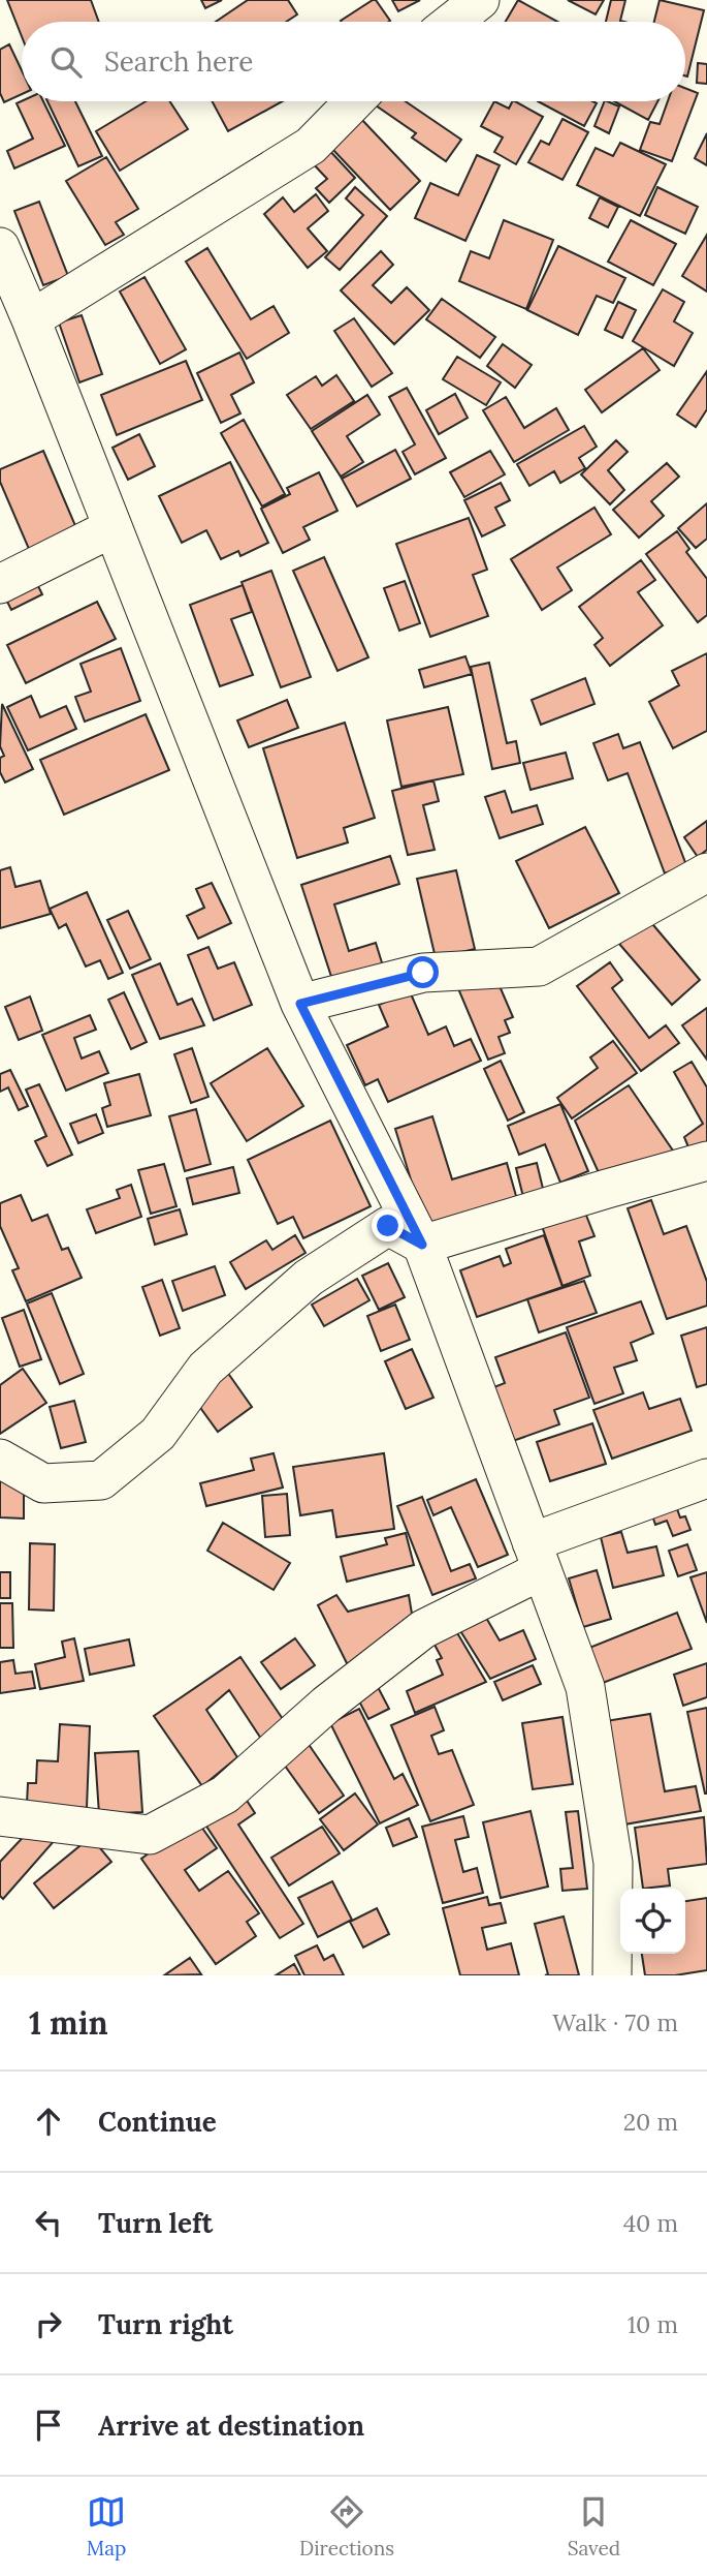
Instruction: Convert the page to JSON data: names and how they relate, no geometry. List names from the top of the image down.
{
  "page": {
    "search": "Search here",
    "heading": ["1 min", "Walk · 70 m"],
    "list": [
      ["Continue", "20 m"],
      ["Turn left", "40 m"],
      ["Turn right", "10 m"],
      "Arrive at destination"
    ],
    "nav": ["Map", "Directions", "Saved"]
  }
}
